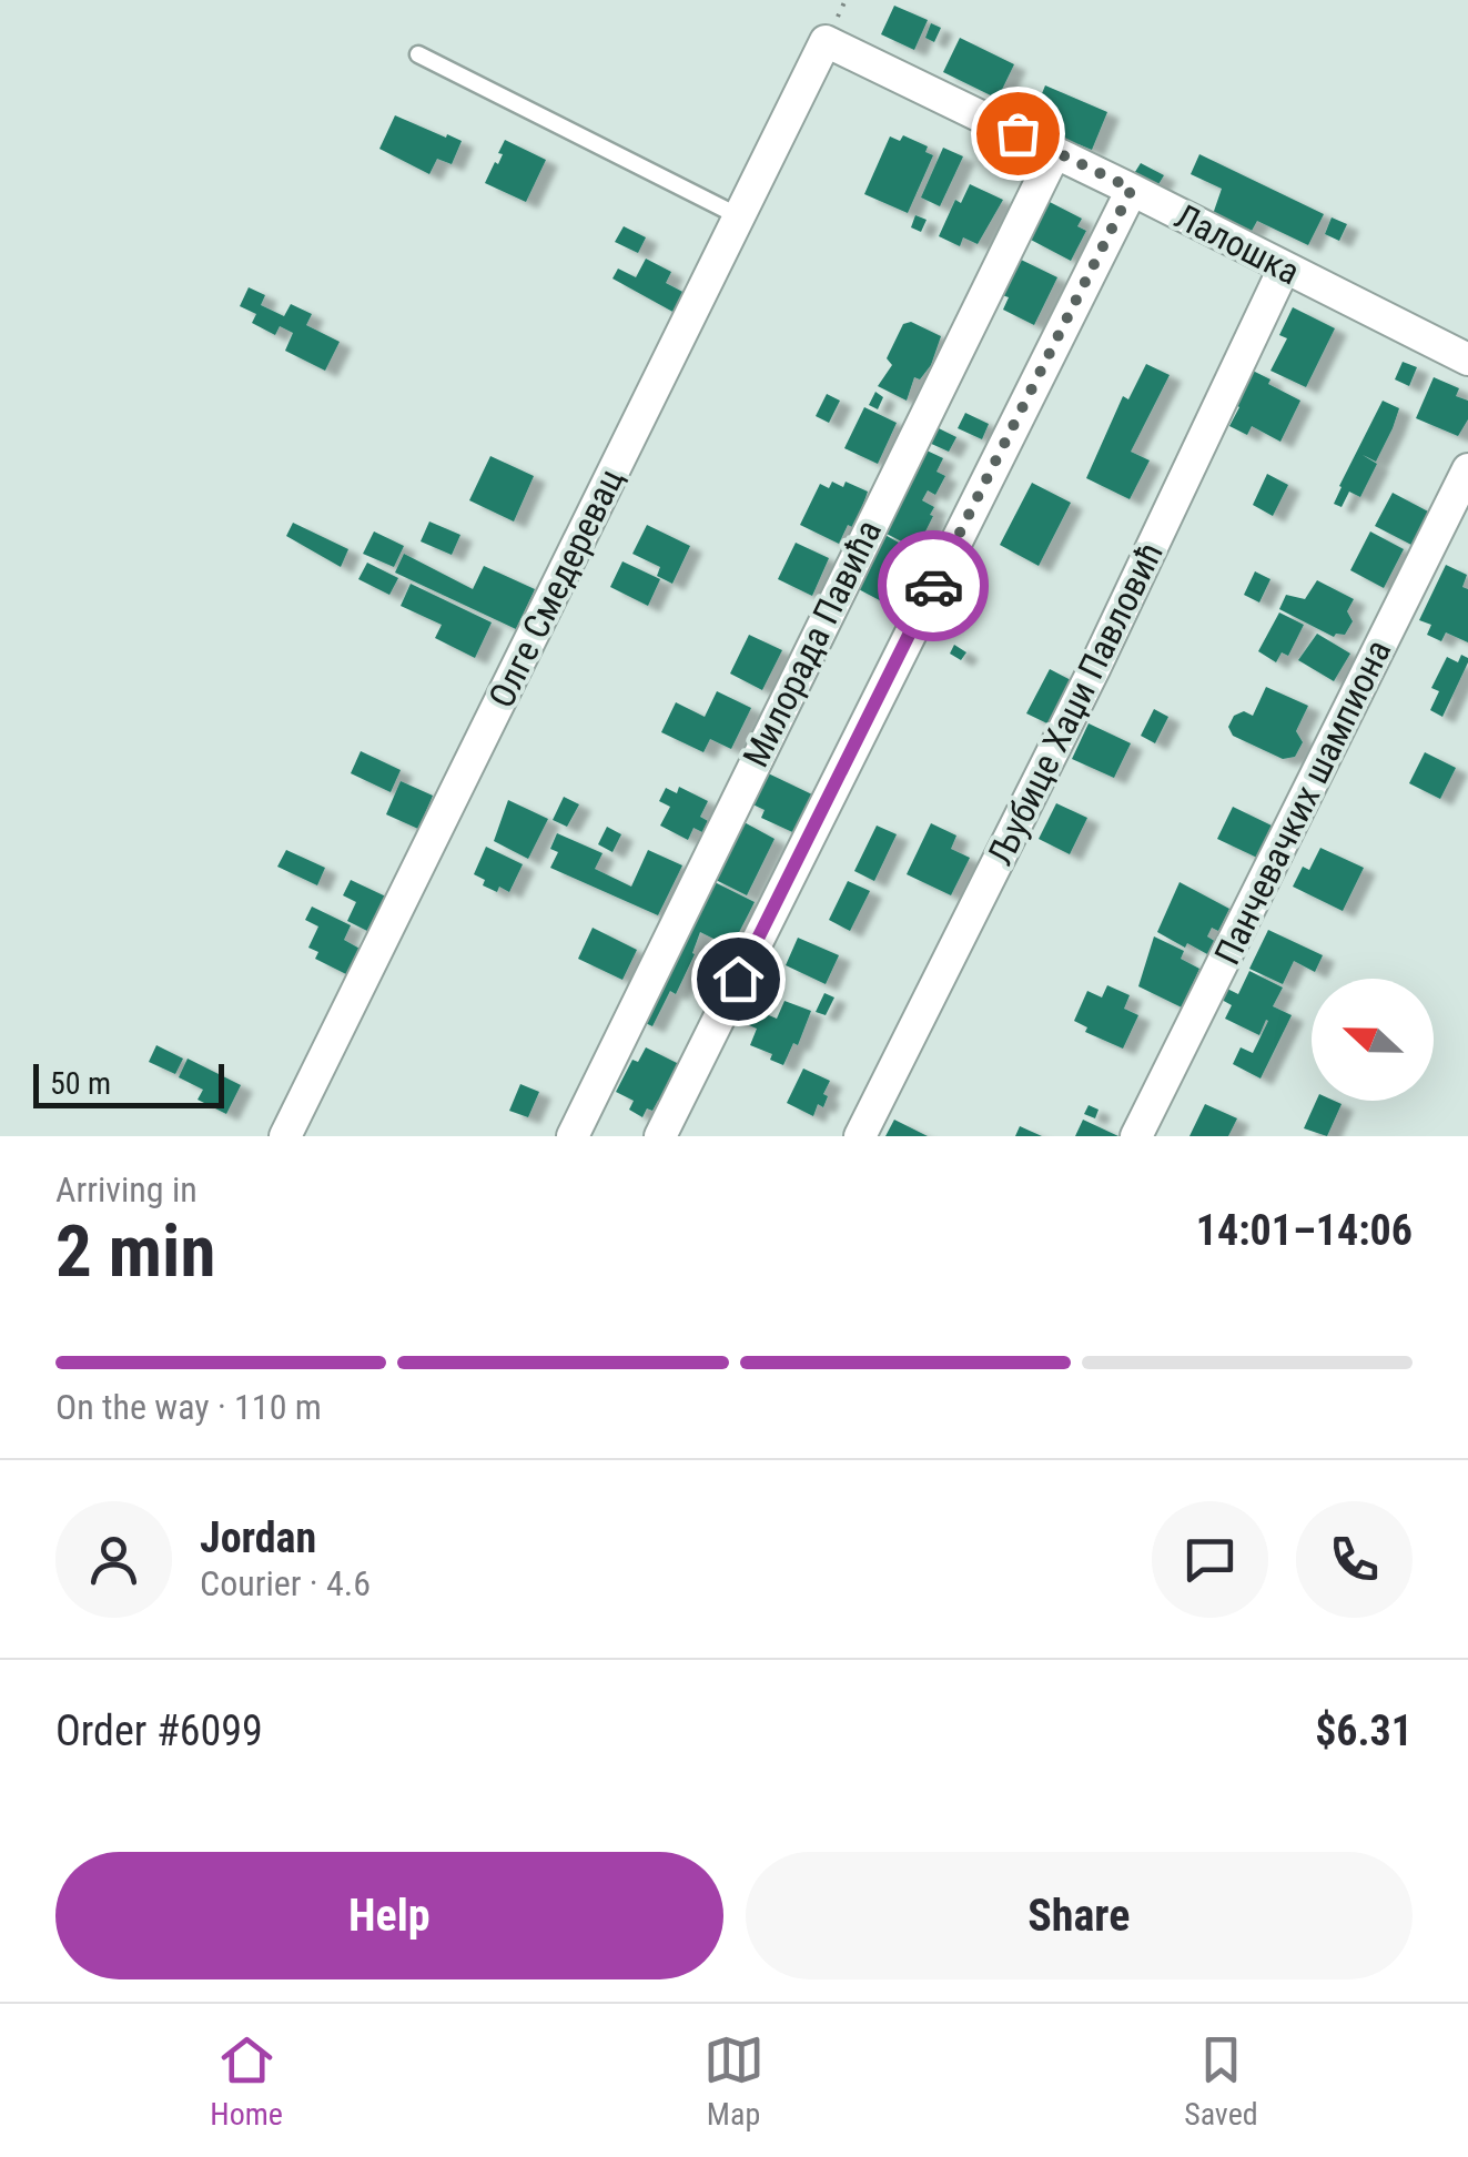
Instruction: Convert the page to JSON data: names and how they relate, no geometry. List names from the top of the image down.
{
  "streets": {
    "street": [
      "Лалошка",
      "Олге Смедеревац",
      "Милорада Павића",
      "Љубице Хаџи Павловић",
      "Панчевачких шампиона"
    ]
  },
  "crossings": [
    ["Лалошка", "Олге Смедеревац"],
    ["Лалошка", "Милорада Павића"],
    ["Лалошка", "Љубице Хаџи Павловић"]
  ],
  "scale_bar": "50 m",
  "north": "left",
  "page": {
    "scale": "50 m",
    "heading": ["2 min", "Arriving in", "14:01–14:06"],
    "panel": [
      "Jordan",
      "Courier · 4.6",
      "Order #6099",
      "$6.31"
    ],
    "bar": "On the way · 110 m",
    "buttons": ["Help", "Share"],
    "tabs": ["Home", "Map", "Saved"]
  }
}
